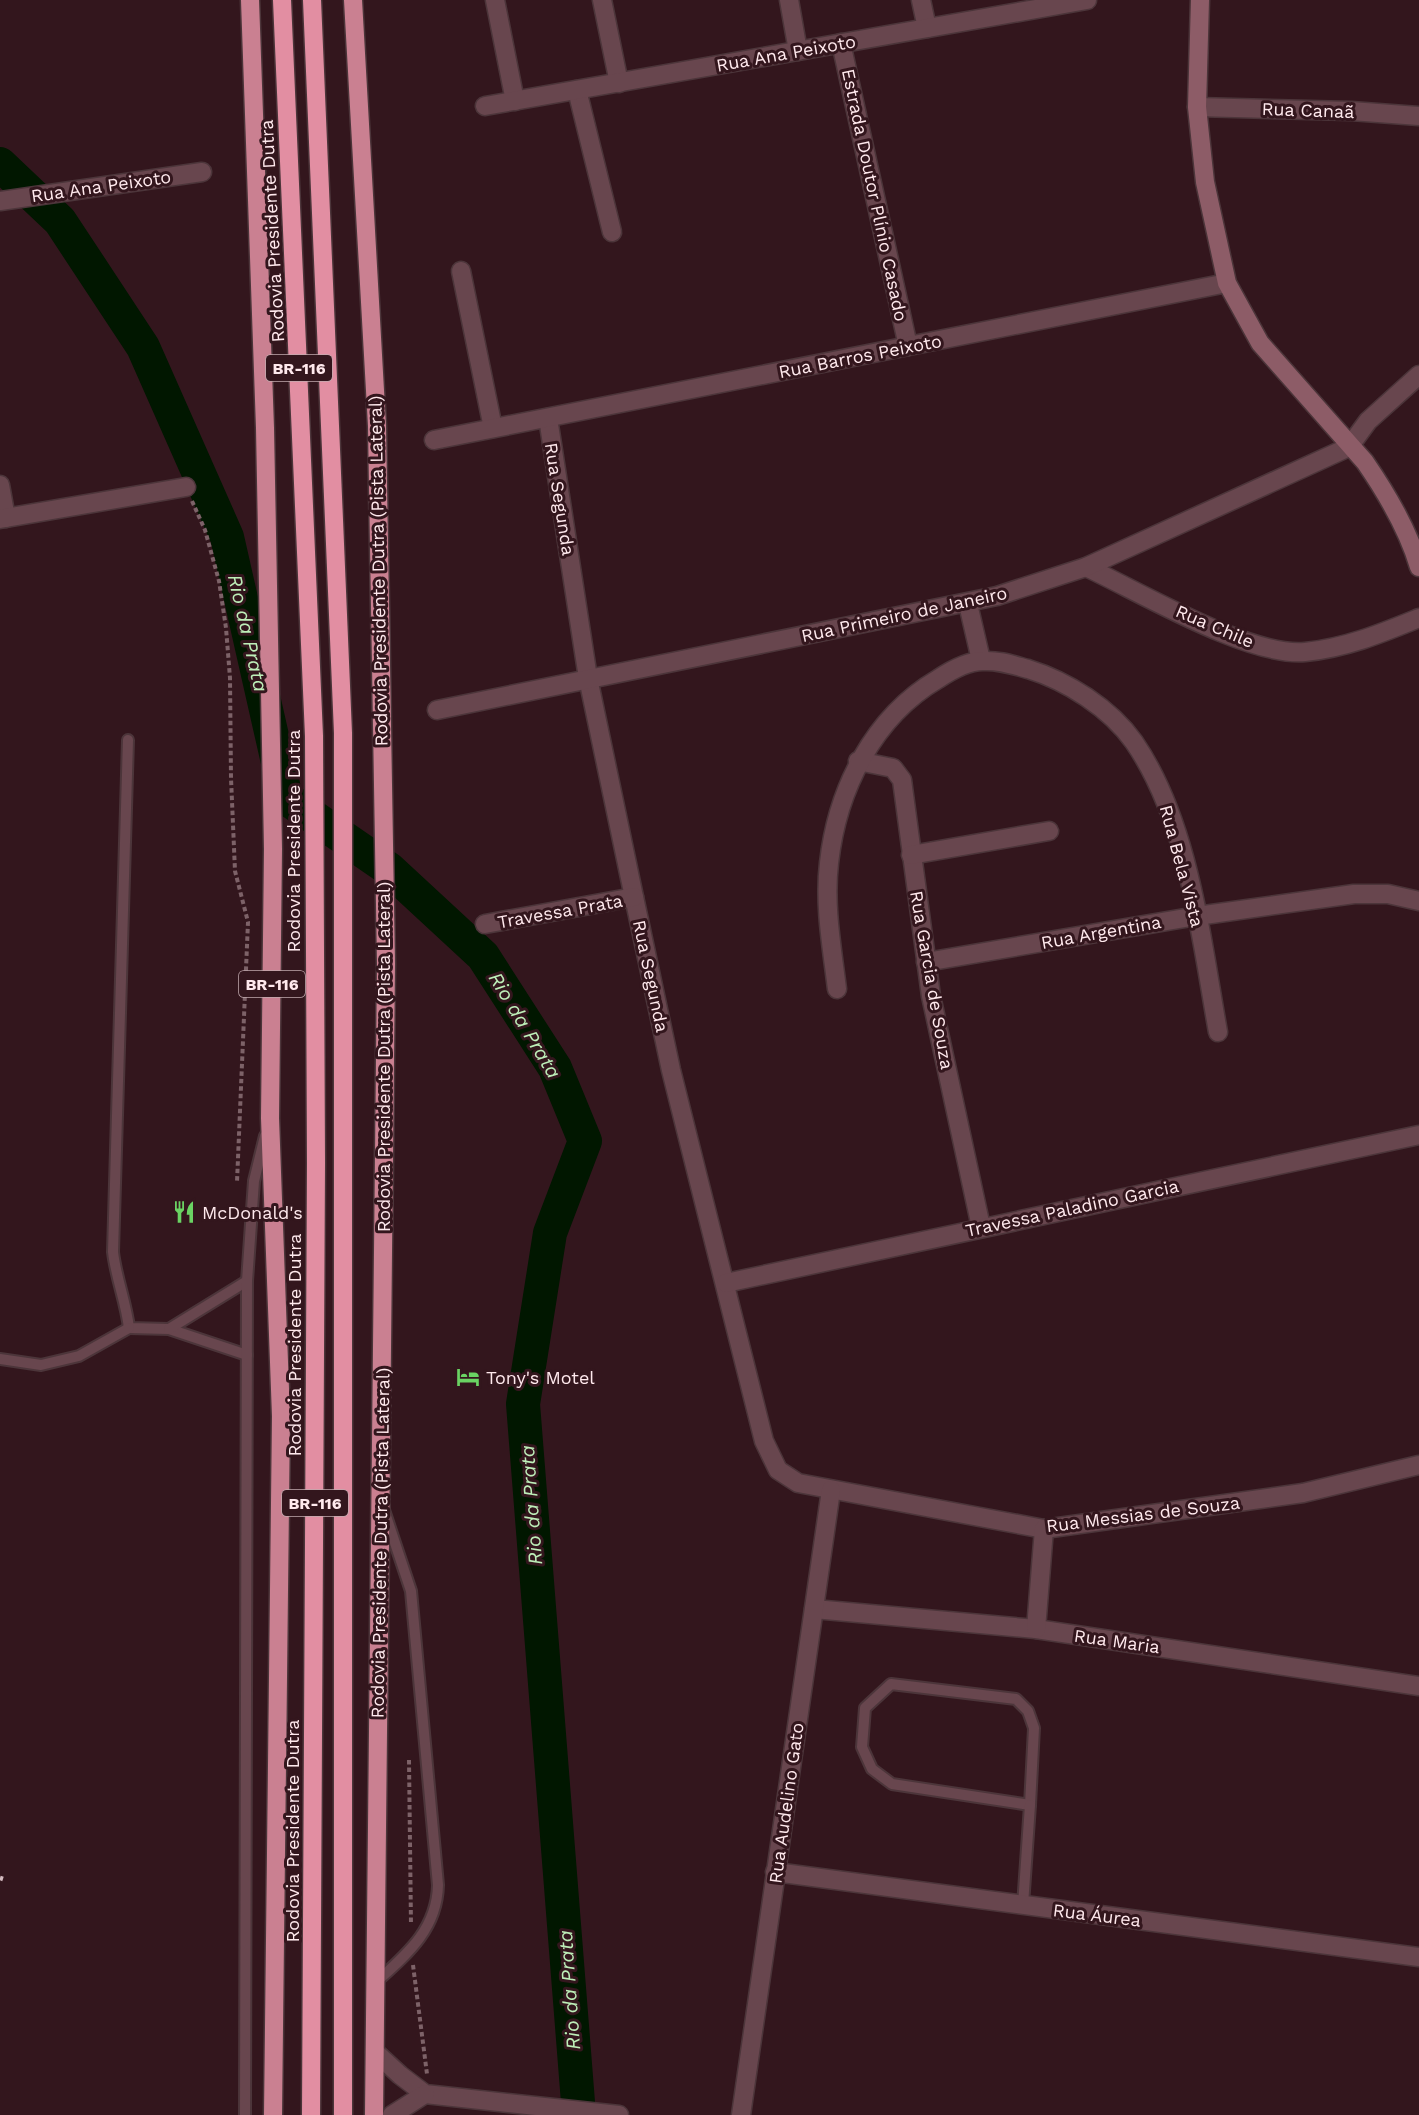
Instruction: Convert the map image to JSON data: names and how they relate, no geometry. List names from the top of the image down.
{
  "streets": {
    "highway": ["Rodovia Presidente Dutra", "BR-116", "Rodovia Presidente Dutra (Pista Lateral)"],
    "street": [
      "Rua Ana Peixoto",
      "Rua Canaã",
      "Estrada Doutor Plínio Casado",
      "Rua Barros Peixoto",
      "Rua Segunda",
      "Rua Primeiro de Janeiro",
      "Rua Chile",
      "Rua Bela Vista",
      "Travessa Prata",
      "Rua Argentina",
      "Rua Garcia de Souza",
      "Travessa Paladino Garcia",
      "Rua Messias de Souza",
      "Rua Maria",
      "Rua Audelino Gato",
      "Rua Áurea"
    ]
  },
  "crossings": [
    ["Rua Ana Peixoto", "Estrada Doutor Plínio Casado"],
    ["Estrada Doutor Plínio Casado", "Rua Barros Peixoto"],
    ["Rua Barros Peixoto", "Rua Segunda"],
    ["Rua Segunda", "Rua Primeiro de Janeiro"],
    ["Rua Segunda", "Travessa Prata"],
    ["Rua Segunda", "Travessa Paladino Garcia"],
    ["Rua Segunda", "Rua Messias de Souza"],
    ["Rua Segunda", "Rua Audelino Gato"],
    ["Rua Primeiro de Janeiro", "Rua Chile"],
    ["Rua Bela Vista", "Rua Argentina"],
    ["Rua Bela Vista", "Rua Garcia de Souza"],
    ["Rua Argentina", "Rua Garcia de Souza"],
    ["Rua Garcia de Souza", "Travessa Paladino Garcia"],
    ["Rua Messias de Souza", "Rua Audelino Gato"],
    ["Rua Maria", "Rua Audelino Gato"],
    ["Rua Audelino Gato", "Rua Áurea"]
  ],
  "water": ["Rio da Prata"],
  "places": {
    "restaurant": ["McDonald's"],
    "hotel": ["Tony's Motel"]
  }
}
